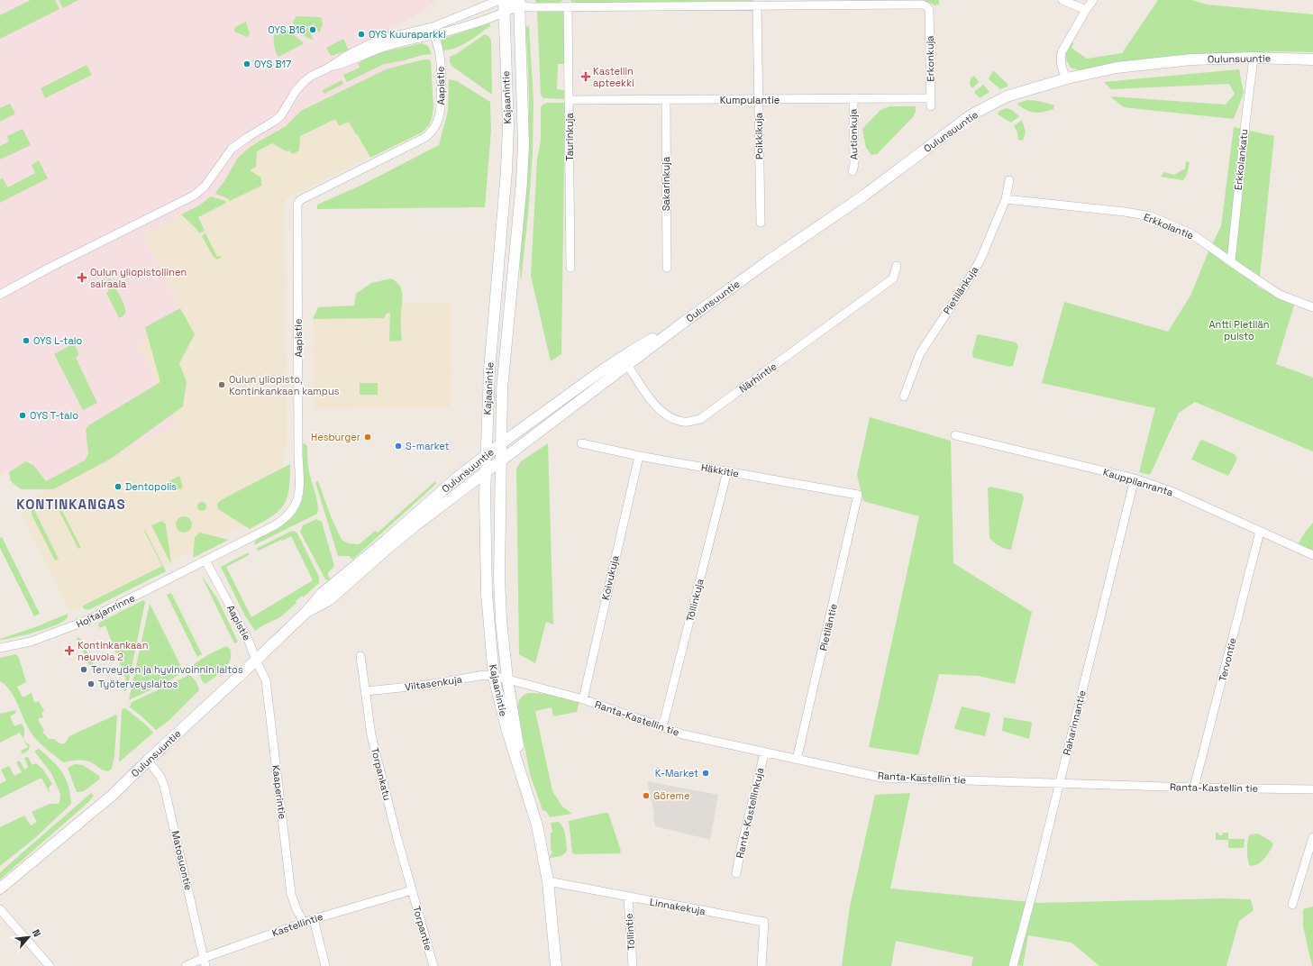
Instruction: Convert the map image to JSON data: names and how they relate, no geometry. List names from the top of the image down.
{
  "streets": {
    "main road": ["Oulunsuuntie", "Kajaanintie"],
    "street": [
      "Erkonkuja",
      "Aapistie",
      "Kumpulantie",
      "Autionkuja",
      "Poikkikuja",
      "Taurinkuja",
      "Erkkolankatu",
      "Sakarinkuja",
      "Erkkolantie",
      "Pietilänkuja",
      "Närhintie",
      "Häkkitie",
      "Kauppilanranta",
      "Koivukuja",
      "Töllinkuja",
      "Hoitajanrinne",
      "Pietiläntie",
      "Tervontie",
      "Viitasenkuja",
      "Ranta-Kastellin tie",
      "Raharinnantie",
      "Torpankatu",
      "Kaaperintie",
      "Ranta-Kastellinkuja",
      "Matosuontie",
      "Linnakekuja",
      "Kastellintie",
      "Torpantie",
      "Töllintie"
    ]
  },
  "crossings": [
    ["Erkonkuja", "Kumpulantie"],
    ["Erkonkuja", "Poikkikuja"],
    ["Oulunsuuntie", "Aapistie"],
    ["Oulunsuuntie", "Kajaanintie"],
    ["Oulunsuuntie", "Erkkolankatu"],
    ["Oulunsuuntie", "Närhintie"],
    ["Oulunsuuntie", "Kaaperintie"],
    ["Oulunsuuntie", "Matosuontie"],
    ["Aapistie", "Hoitajanrinne"],
    ["Aapistie", "Kaaperintie"],
    ["Kajaanintie", "Viitasenkuja"],
    ["Kajaanintie", "Ranta-Kastellin tie"],
    ["Kajaanintie", "Linnakekuja"],
    ["Kumpulantie", "Autionkuja"],
    ["Kumpulantie", "Poikkikuja"],
    ["Kumpulantie", "Taurinkuja"],
    ["Kumpulantie", "Sakarinkuja"],
    ["Erkkolankatu", "Erkkolantie"],
    ["Erkkolantie", "Pietilänkuja"],
    ["Häkkitie", "Koivukuja"],
    ["Häkkitie", "Töllinkuja"],
    ["Häkkitie", "Pietiläntie"],
    ["Kauppilanranta", "Tervontie"],
    ["Kauppilanranta", "Raharinnantie"],
    ["Koivukuja", "Ranta-Kastellin tie"],
    ["Töllinkuja", "Ranta-Kastellin tie"],
    ["Pietiläntie", "Ranta-Kastellin tie"],
    ["Tervontie", "Ranta-Kastellin tie"],
    ["Viitasenkuja", "Ranta-Kastellin tie"],
    ["Viitasenkuja", "Torpankatu"],
    ["Ranta-Kastellin tie", "Raharinnantie"],
    ["Ranta-Kastellin tie", "Ranta-Kastellinkuja"],
    ["Torpankatu", "Kastellintie"],
    ["Torpankatu", "Torpantie"],
    ["Kaaperintie", "Kastellintie"],
    ["Matosuontie", "Kastellintie"],
    ["Linnakekuja", "Töllintie"],
    ["Kastellintie", "Torpantie"]
  ],
  "districts": ["KONTINKANGAS"],
  "parks": ["Antti Pietilän puisto"],
  "places": {
    "other": [
      "OYS B16",
      "OYS Kuuraparkki",
      "OYS B17",
      "OYS L-talo",
      "Oulun yliopisto, Kontinkankaan kampus",
      "OYS T-talo",
      "Hesburger",
      "S-market",
      "Dentopolis",
      "Terveyden ja hyvinvoinnin laitos",
      "Työterveyslaitos",
      "K-Market",
      "Göreme"
    ],
    "health": ["Kastellin apteekki", "Oulun yliopistollinen sairaala", "Kontinkankaan neuvola 2"]
  },
  "north": "top right"
}
